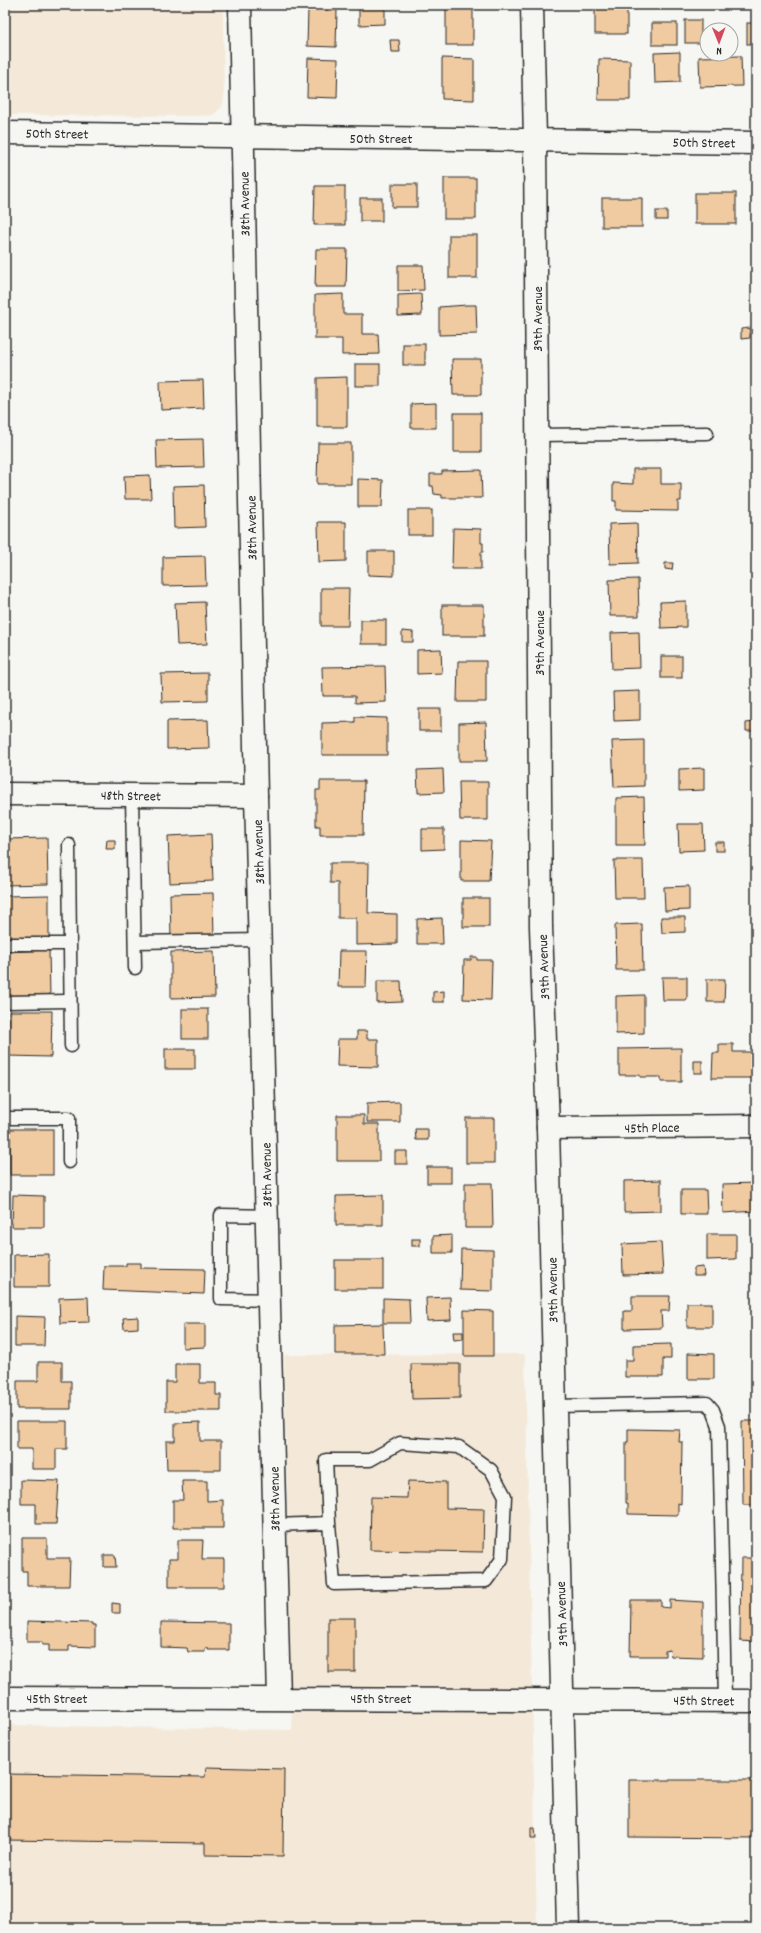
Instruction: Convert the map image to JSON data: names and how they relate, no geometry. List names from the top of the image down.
{
  "streets": {
    "street": [
      "50th Street",
      "38th Avenue",
      "39th Avenue",
      "48th Street",
      "45th Place",
      "45th Street"
    ]
  },
  "crossings": [
    ["50th Street", "38th Avenue"],
    ["50th Street", "39th Avenue"],
    ["38th Avenue", "48th Street"],
    ["38th Avenue", "45th Street"],
    ["39th Avenue", "45th Place"],
    ["39th Avenue", "45th Street"]
  ],
  "north": "bottom"
}
